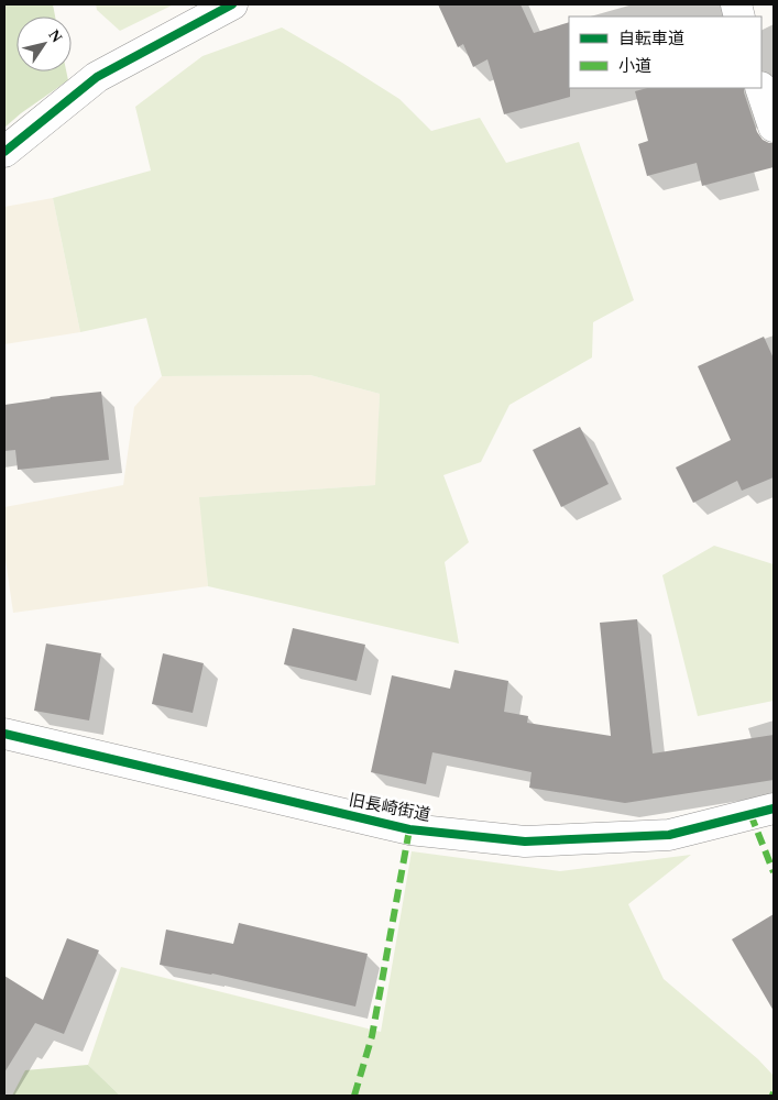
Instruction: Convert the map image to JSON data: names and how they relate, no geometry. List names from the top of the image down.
{
  "streets": {
    "street": ["旧長崎街道"]
  },
  "legend": ["自転車道", "小道"],
  "north": "top right"
}
